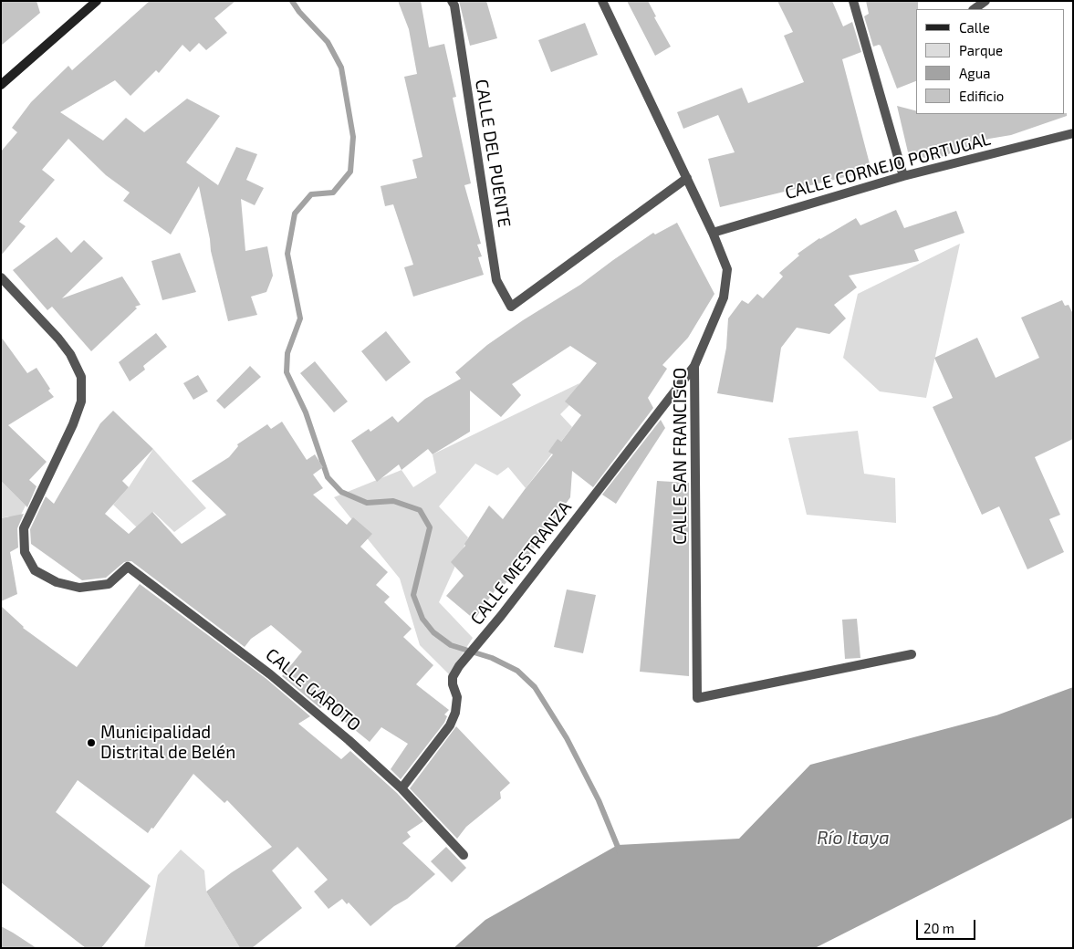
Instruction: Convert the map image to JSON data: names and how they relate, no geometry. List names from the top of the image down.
{
  "streets": {
    "street": [
      "CALLE DEL PUENTE",
      "CALLE CORNEJO PORTUGAL",
      "CALLE SAN FRANCISCO",
      "CALLE MESTRANZA",
      "CALLE GAROTO"
    ]
  },
  "crossings": [
    ["CALLE DEL PUENTE", "CALLE SAN FRANCISCO"],
    ["CALLE CORNEJO PORTUGAL", "CALLE SAN FRANCISCO"],
    ["CALLE SAN FRANCISCO", "CALLE MESTRANZA"],
    ["CALLE MESTRANZA", "CALLE GAROTO"]
  ],
  "water": ["Río Itaya"],
  "places": ["Municipalidad Distrital de Belén"],
  "legend": [
    "Calle",
    "Parque",
    "Agua",
    "Edificio"
  ],
  "scale_bar": "20 m"
}
